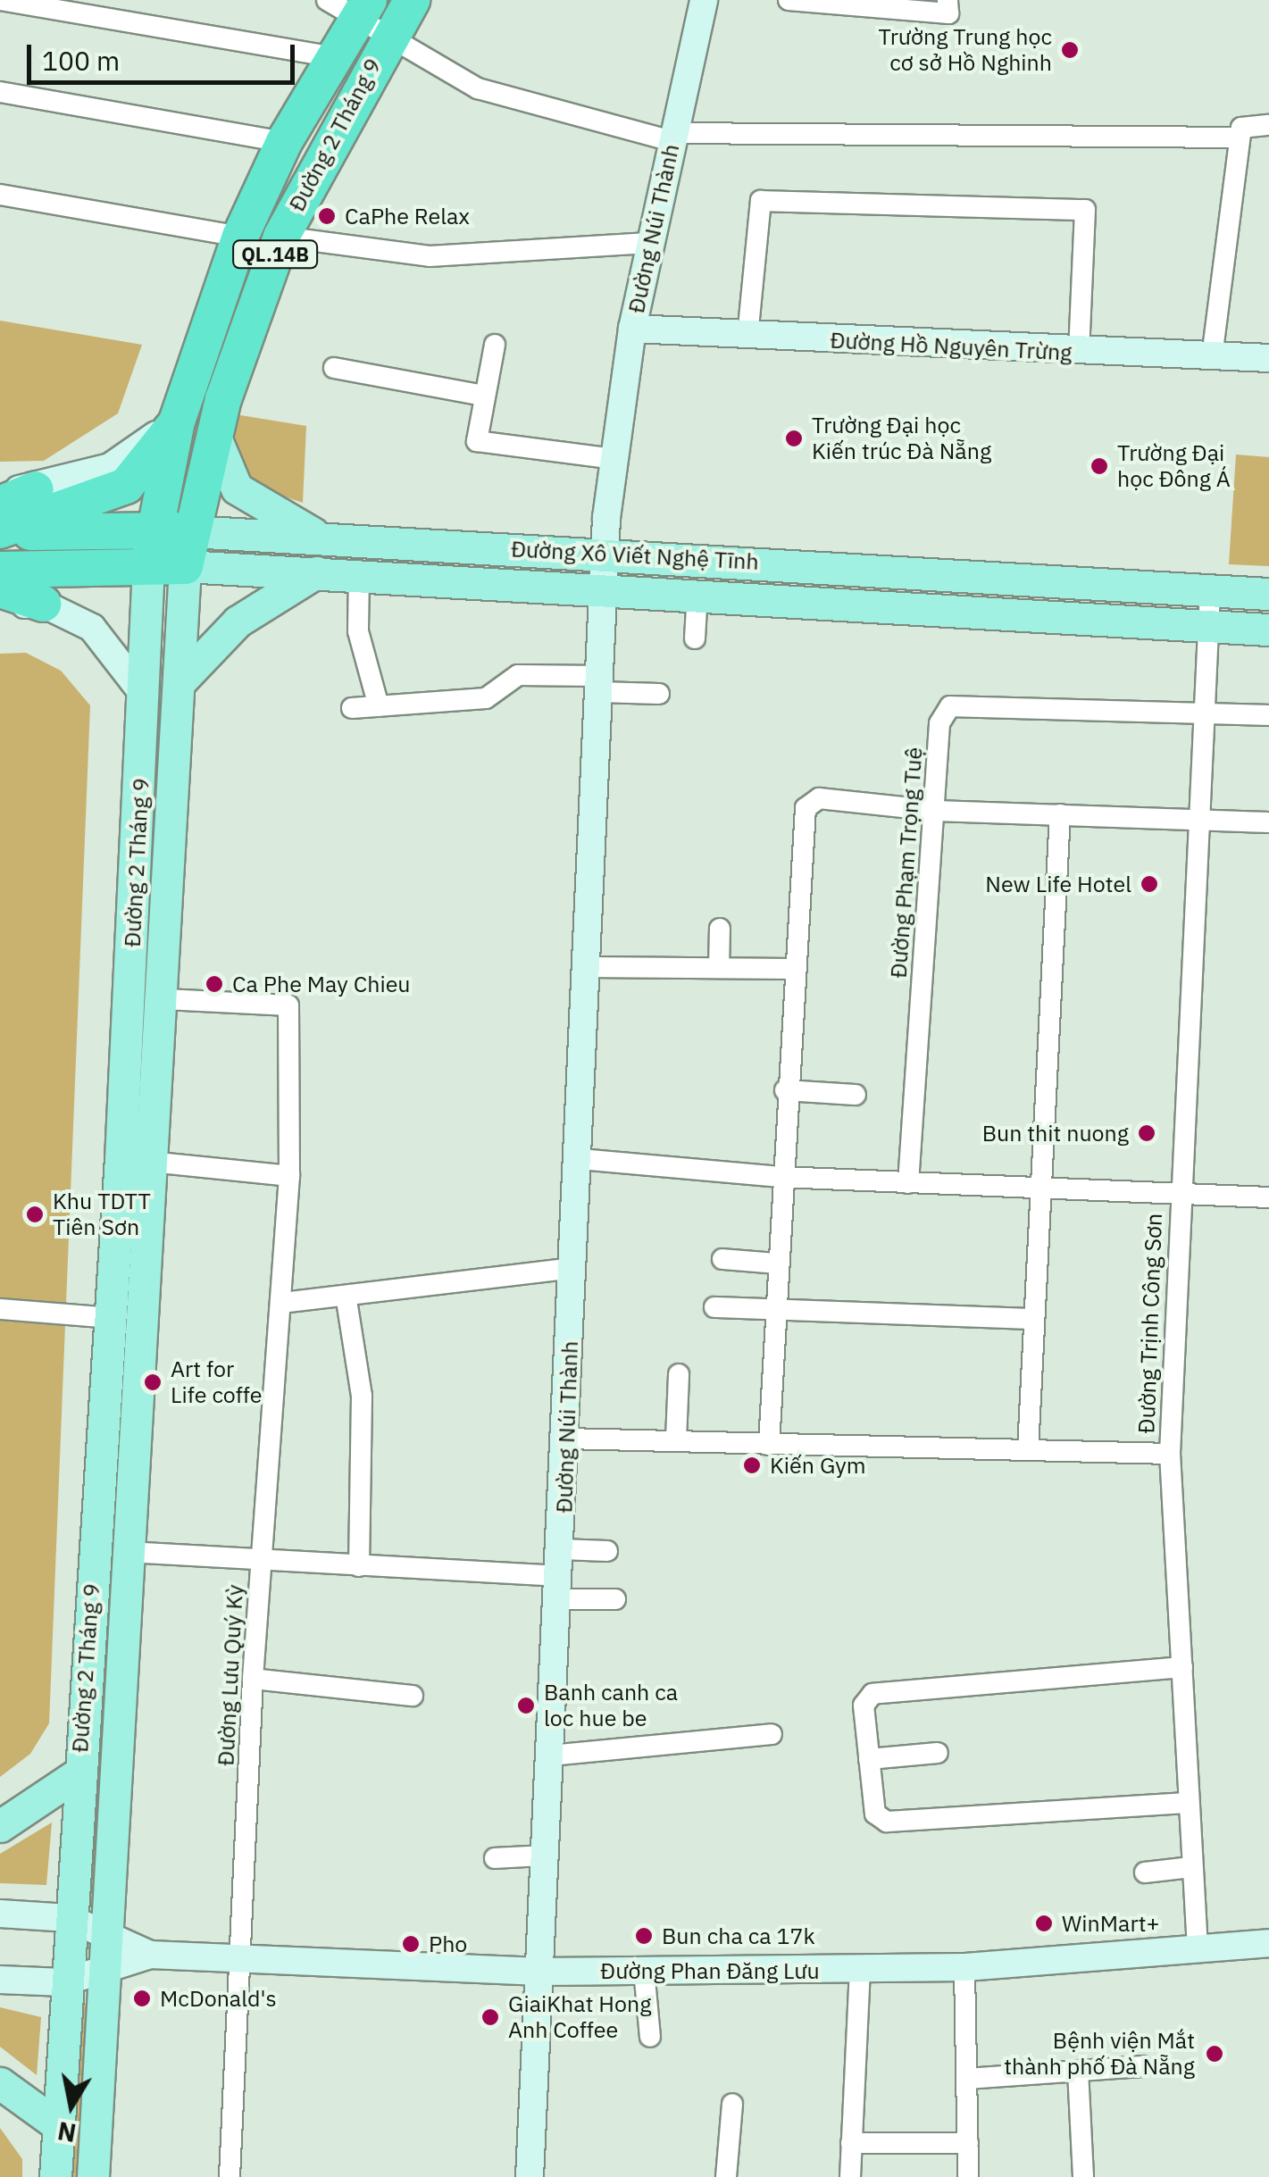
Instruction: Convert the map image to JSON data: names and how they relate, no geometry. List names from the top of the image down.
{
  "streets": {
    "highway": ["Đường 2 Tháng 9", "QL.14B", "Đường Xô Viết Nghệ Tĩnh"],
    "street": [
      "Đường Núi Thành",
      "Đường Hồ Nguyên Trừng",
      "Đường Phạm Trọng Tuệ",
      "Đường Trịnh Công Sơn",
      "Đường Lưu Quý Kỳ",
      "Đường Phan Đăng Lưu"
    ]
  },
  "crossings": [
    ["Đường 2 Tháng 9", "QL.14B"],
    ["Đường 2 Tháng 9", "Đường Xô Viết Nghệ Tĩnh"],
    ["Đường 2 Tháng 9", "Đường Lưu Quý Kỳ"],
    ["Đường 2 Tháng 9", "Đường Phan Đăng Lưu"],
    ["Đường Núi Thành", "Đường Hồ Nguyên Trừng"],
    ["Đường Núi Thành", "Đường Xô Viết Nghệ Tĩnh"],
    ["Đường Núi Thành", "Đường Trịnh Công Sơn"],
    ["Đường Núi Thành", "Đường Phan Đăng Lưu"],
    ["QL.14B", "Đường Xô Viết Nghệ Tĩnh"],
    ["Đường Xô Viết Nghệ Tĩnh", "Đường Trịnh Công Sơn"],
    ["Đường Phạm Trọng Tuệ", "Đường Trịnh Công Sơn"],
    ["Đường Lưu Quý Kỳ", "Đường Phan Đăng Lưu"]
  ],
  "places": [
    "Trường Trung học cơ sở Hồ Nghinh",
    "CaPhe Relax",
    "Trường Đại học Kiến trúc Đà Nẵng",
    "Trường Đại học Đông Á",
    "New Life Hotel",
    "Ca Phe May Chieu",
    "Bun thit nuong",
    "Khu TDTT Tiên Sơn",
    "Art for Life coffe",
    "Kiến Gym",
    "Banh canh ca loc hue be",
    "WinMart+",
    "Bun cha ca 17k",
    "Pho",
    "McDonald's",
    "GiaiKhat Hong Anh Coffee",
    "Bệnh viện Mắt thành phố Đà Nẵng"
  ],
  "scale_bar": "100 m",
  "north": "bottom"
}
